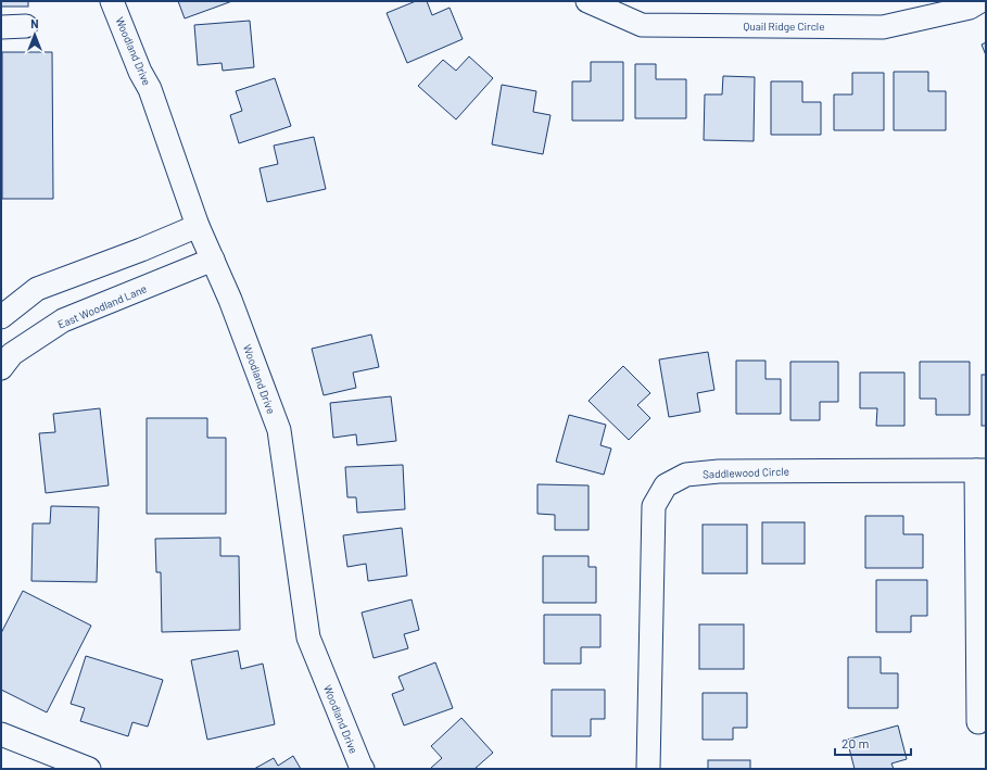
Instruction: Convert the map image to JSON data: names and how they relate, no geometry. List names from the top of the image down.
{
  "streets": {
    "street": [
      "Quail Ridge Circle",
      "Woodland Drive",
      "East Woodland Lane",
      "Saddlewood Circle"
    ]
  },
  "crossings": [
    ["Woodland Drive", "East Woodland Lane"]
  ],
  "scale_bar": "20 m",
  "north": "top"
}
